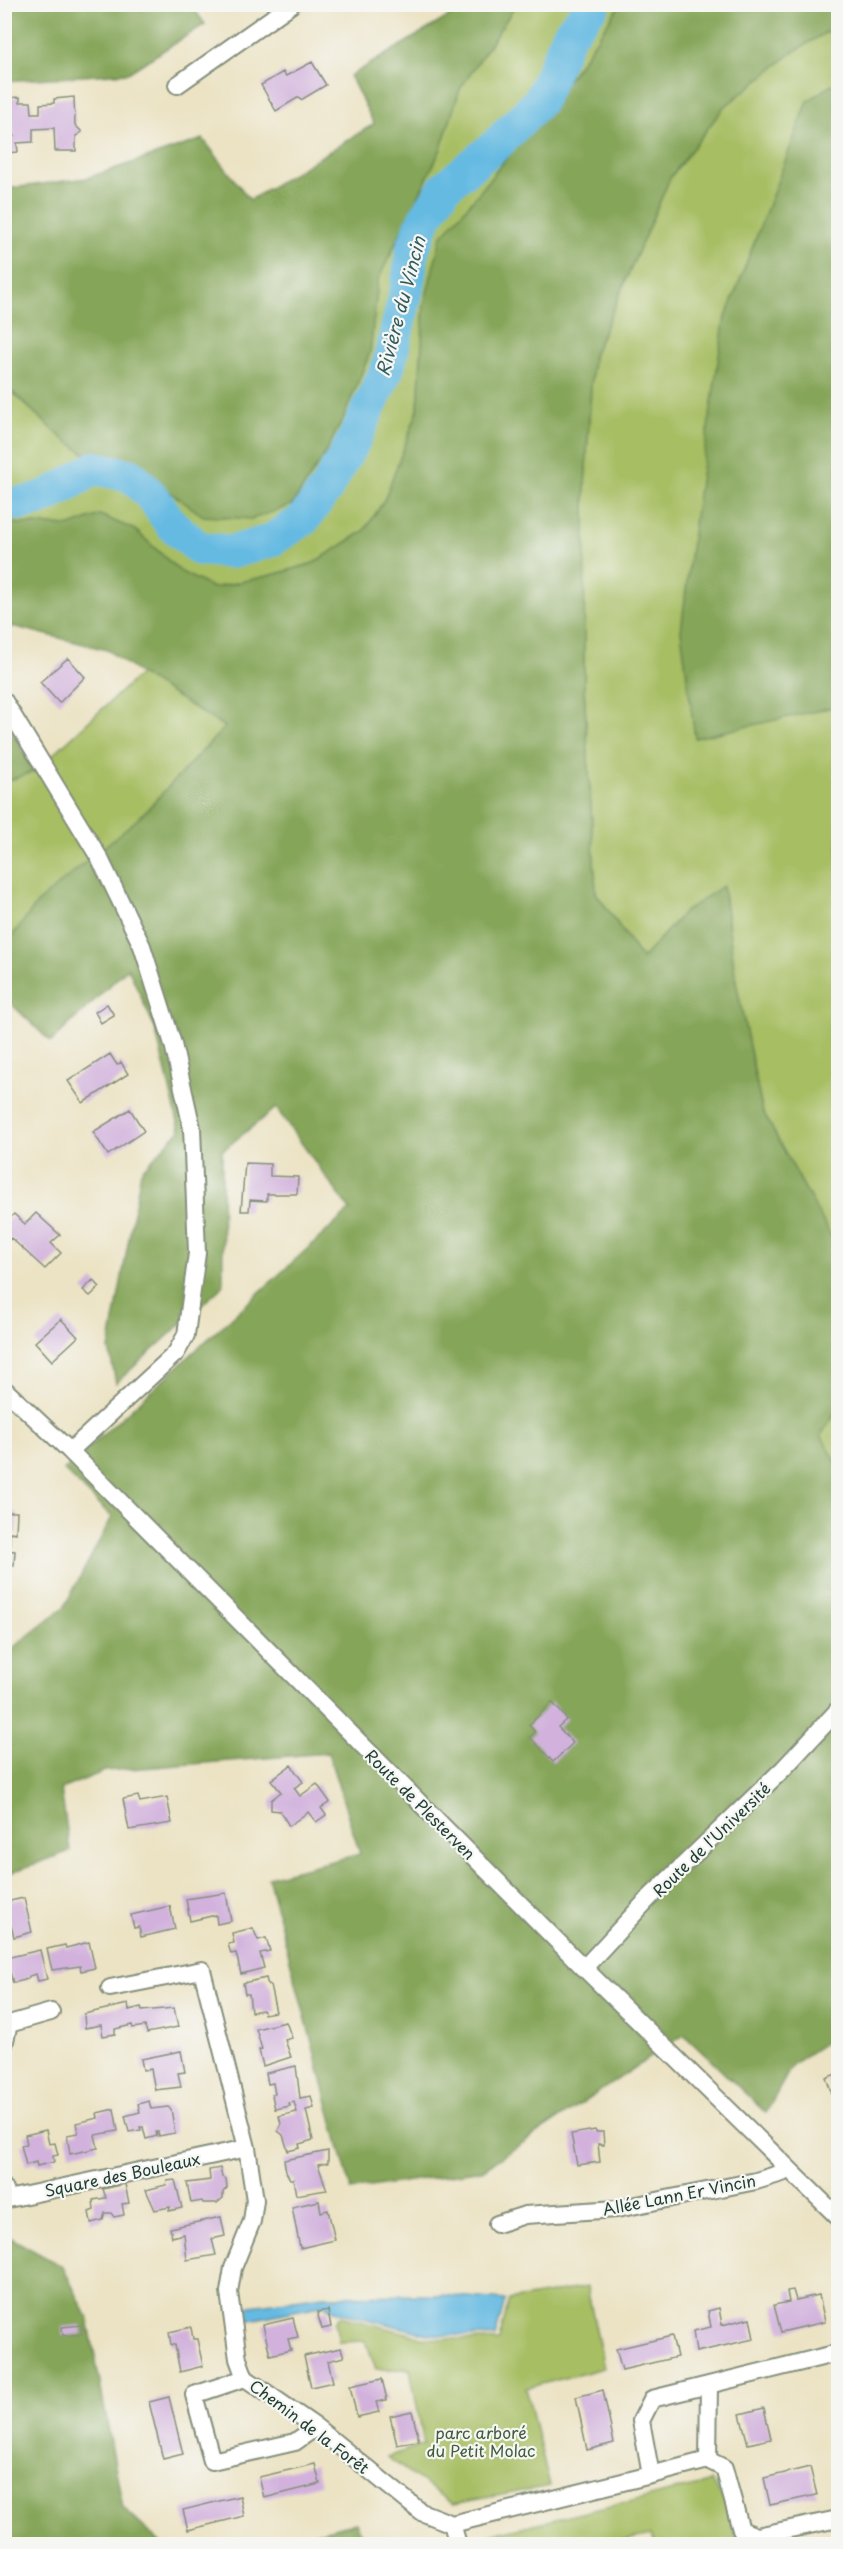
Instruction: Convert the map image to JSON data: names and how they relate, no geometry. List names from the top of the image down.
{
  "streets": {
    "street": [
      "Route de Plesterven",
      "Route de l'Université",
      "Square des Bouleaux",
      "Allée Lann Er Vincin",
      "Chemin de la Forêt"
    ]
  },
  "crossings": [
    ["Route de Plesterven", "Route de l'Université"],
    ["Route de Plesterven", "Allée Lann Er Vincin"],
    ["Square des Bouleaux", "Chemin de la Forêt"]
  ],
  "water": ["Rivière du Vincin"],
  "parks": ["parc arboré du Petit Molac"]
}
